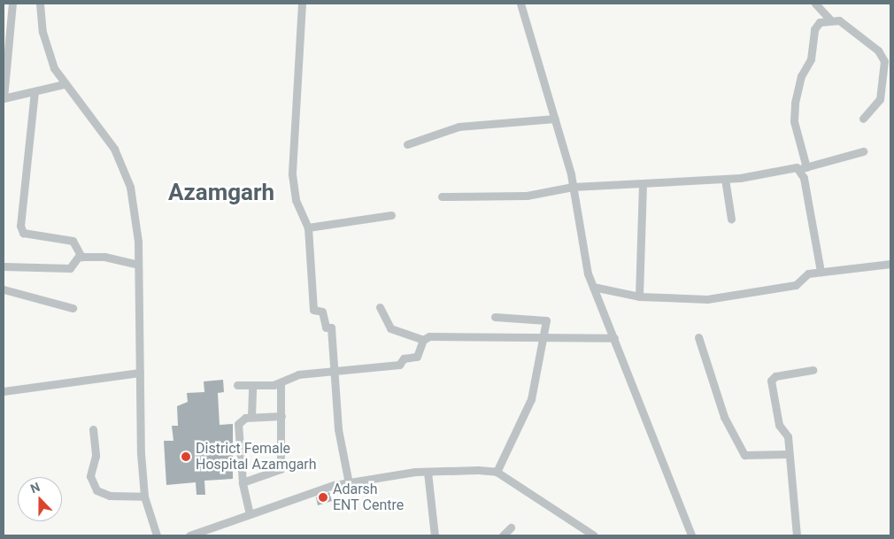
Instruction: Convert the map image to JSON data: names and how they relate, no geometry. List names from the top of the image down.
{
  "districts": ["Azamgarh"],
  "places": ["District Female Hospital Azamgarh", "Adarsh ENT Centre"],
  "north": "top"
}
